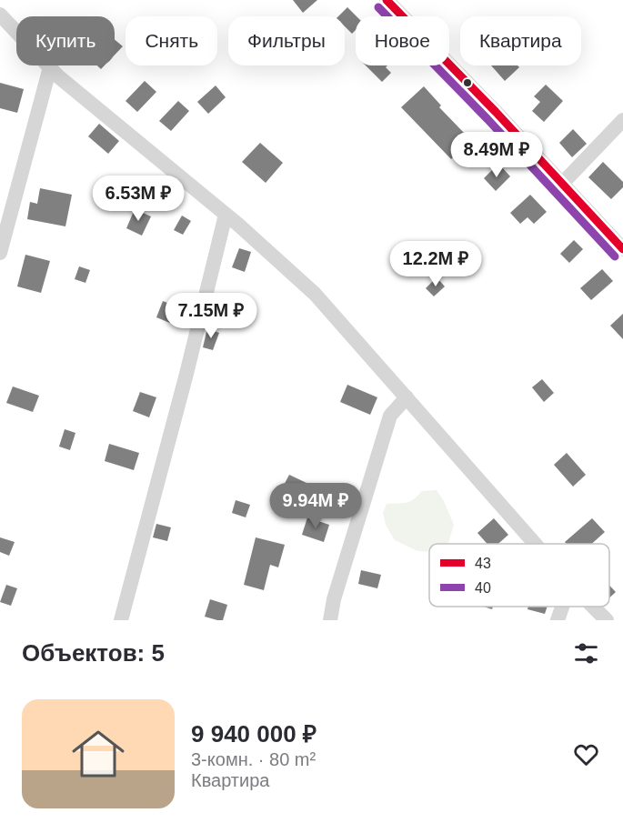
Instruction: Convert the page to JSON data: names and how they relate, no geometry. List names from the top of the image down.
{
  "lines": ["transit line 43", "transit line 40"],
  "legend": ["43", "40"],
  "page": {
    "chip": [
      "Купить",
      "Снять",
      "Фильтры",
      "Новое",
      "Квартира"
    ],
    "price": [
      "8.49M ₽",
      "6.53M ₽",
      "12.2M ₽",
      "7.15M ₽",
      "9.94M ₽"
    ],
    "heading": "Объектов: 5",
    "list": [
      {
        "name": "9 940 000 ₽",
        "note": "3-комн. · 80 m² · Квартира"
      }
    ]
  }
}
